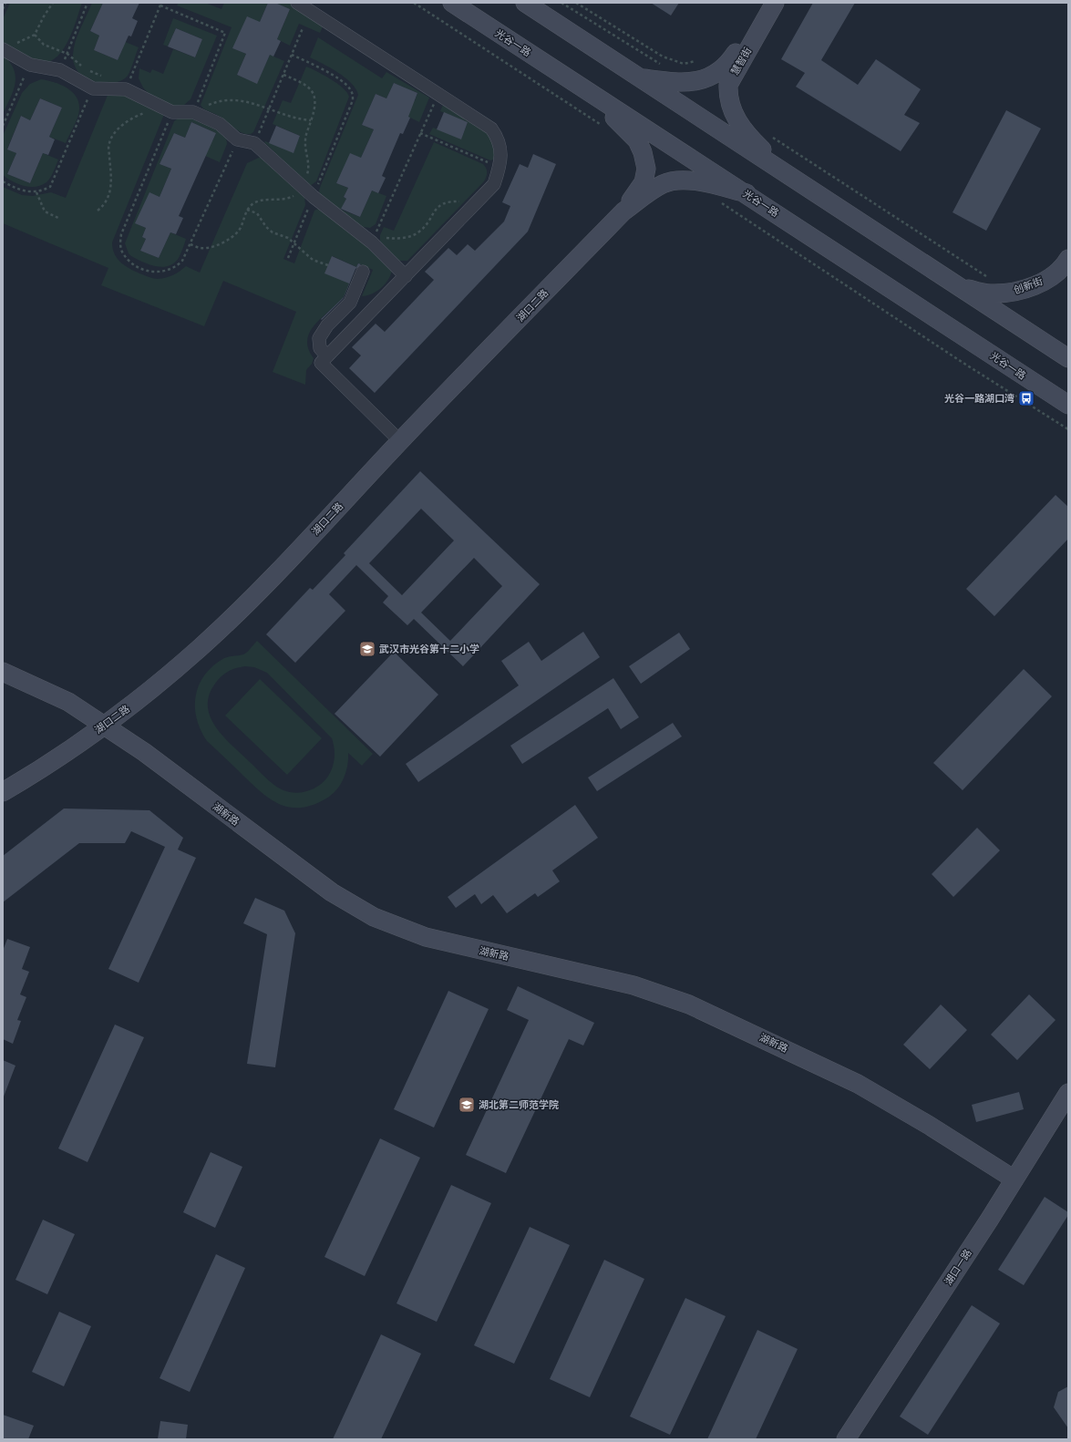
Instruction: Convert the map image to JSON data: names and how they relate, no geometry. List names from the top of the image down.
{
  "streets": {
    "street": [
      "光谷一路",
      "慧智街",
      "创新街",
      "湖口二路",
      "湖新路",
      "湖口一路"
    ]
  },
  "crossings": [
    ["湖口二路", "湖新路"],
    ["湖新路", "湖口一路"]
  ],
  "places": {
    "bus stop": ["光谷一路湖口湾"],
    "school or university": ["武汉市光谷第十二小学", "湖北第二师范学院"]
  }
}
